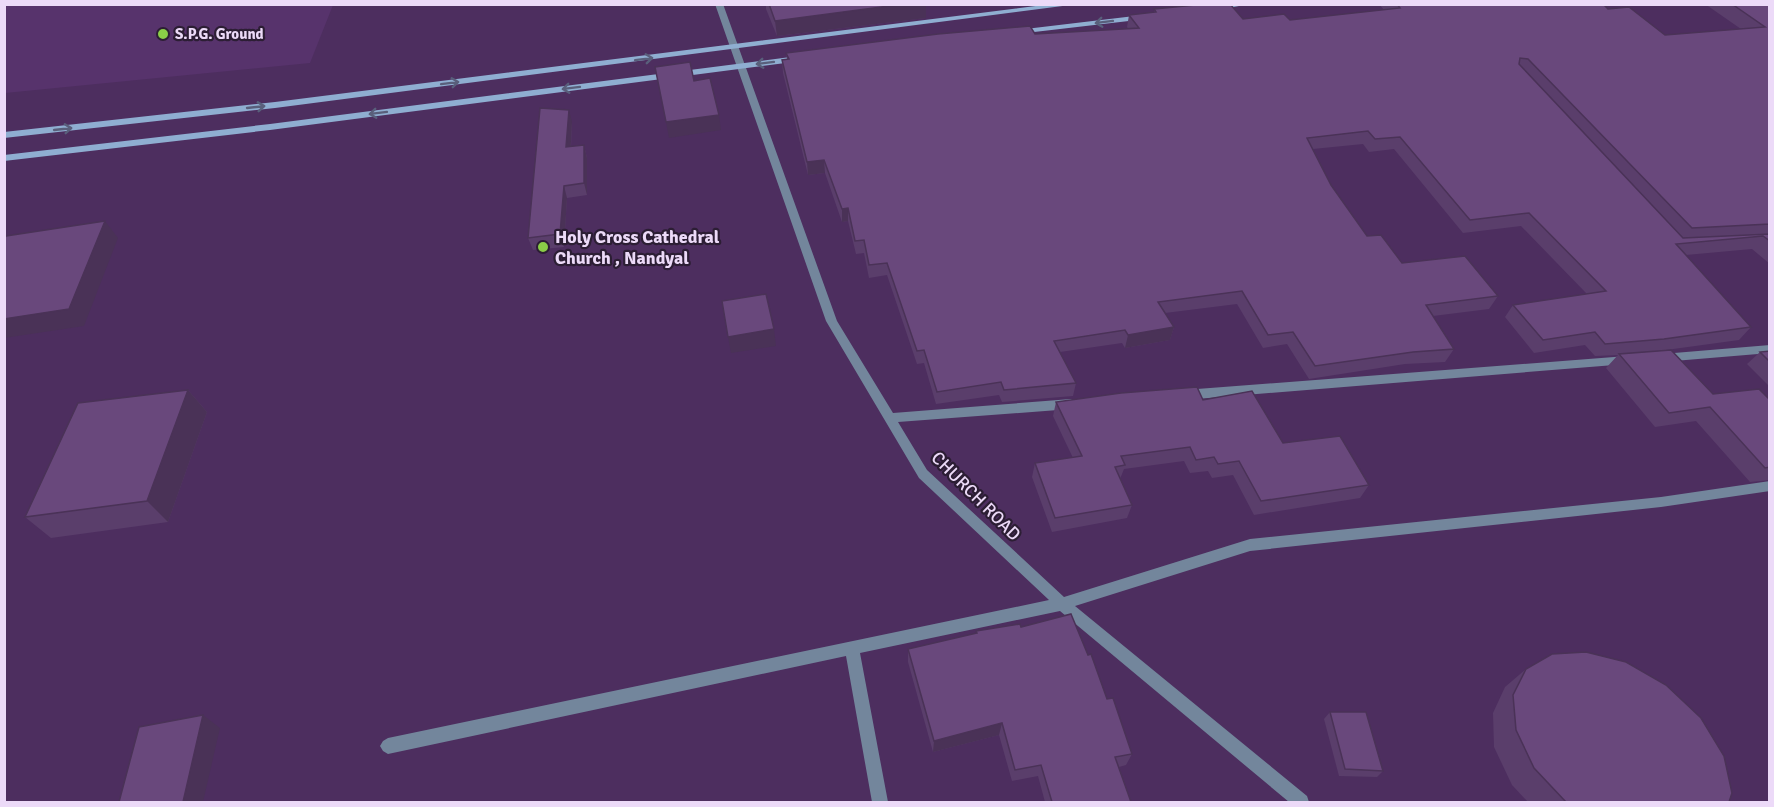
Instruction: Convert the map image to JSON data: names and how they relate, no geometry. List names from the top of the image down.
{
  "streets": {
    "street": ["CHURCH ROAD"]
  },
  "places": ["S.P.G. Ground", "Holy Cross Cathedral Church , Nandyal"]
}
